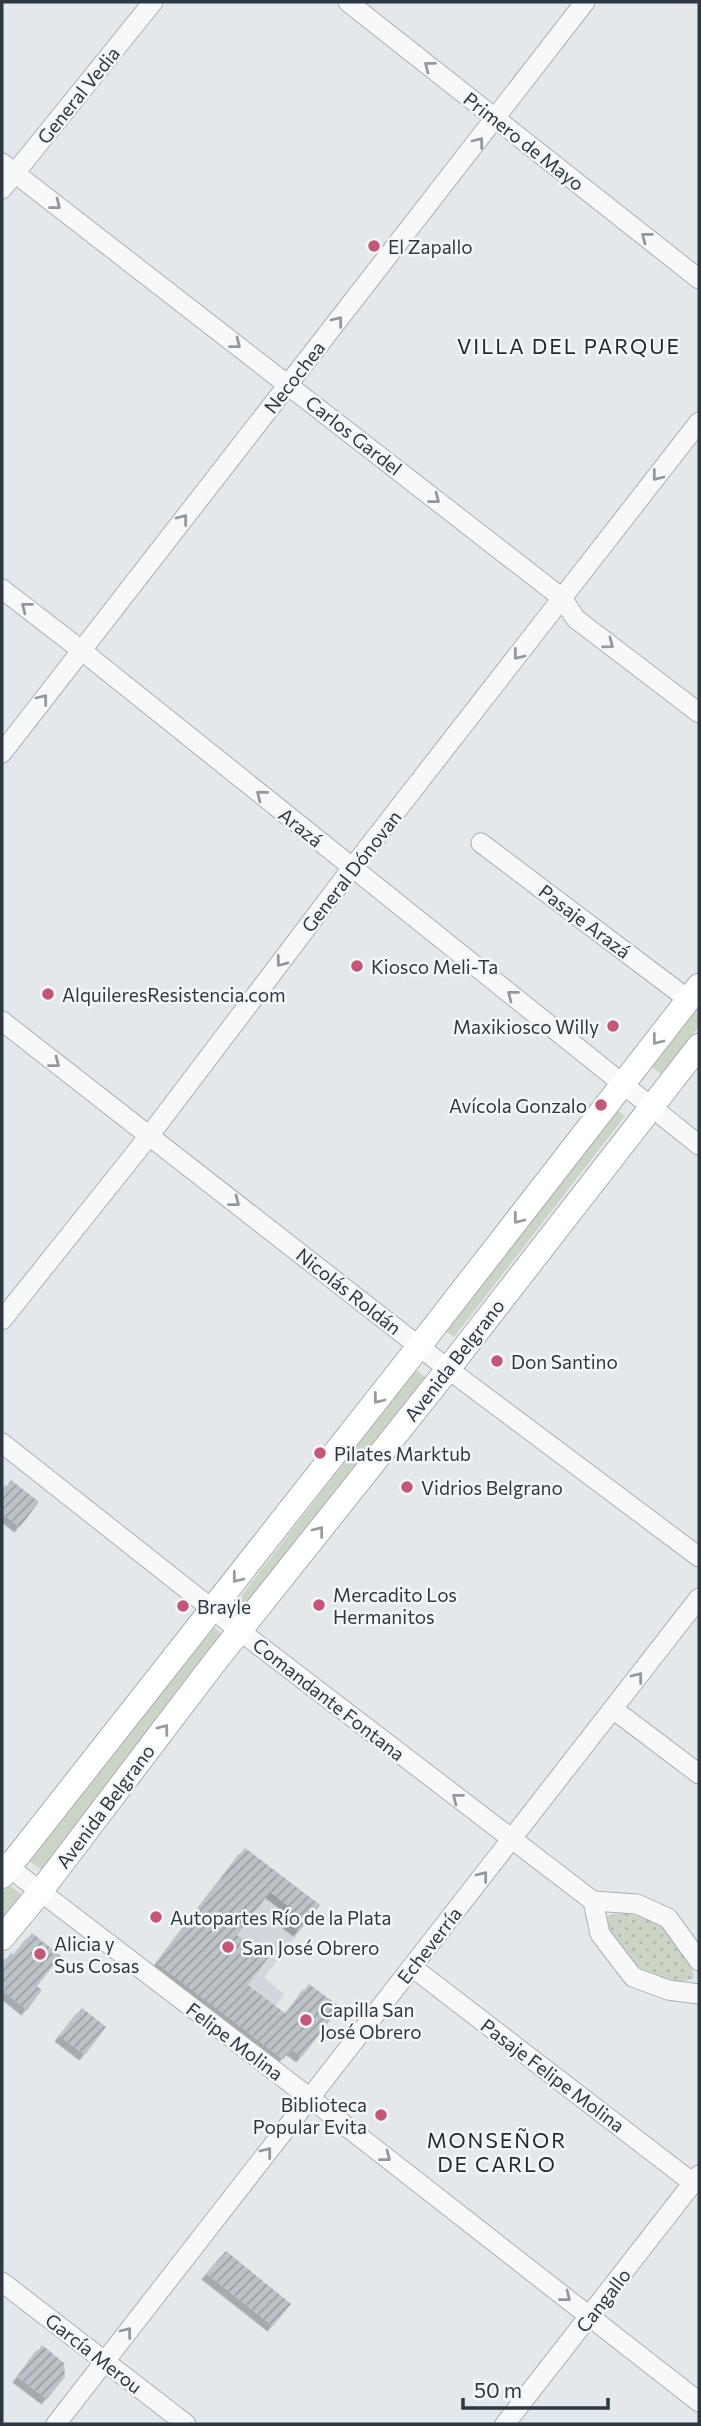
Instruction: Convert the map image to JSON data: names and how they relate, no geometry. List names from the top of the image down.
{
  "streets": {
    "main road": ["Avenida Belgrano"],
    "street": [
      "General Vedia",
      "Primero de Mayo",
      "Necochea",
      "Carlos Gardel",
      "Arazá",
      "General Dónovan",
      "Pasaje Arazá",
      "Nicolás Roldán",
      "Comandante Fontana",
      "Echeverría",
      "Felipe Molina",
      "Pasaje Felipe Molina",
      "Cangallo",
      "García Merou"
    ]
  },
  "crossings": [
    ["General Vedia", "Carlos Gardel"],
    ["Primero de Mayo", "Necochea"],
    ["Necochea", "Carlos Gardel"],
    ["Necochea", "Arazá"],
    ["Carlos Gardel", "General Dónovan"],
    ["Arazá", "General Dónovan"],
    ["Arazá", "Avenida Belgrano"],
    ["General Dónovan", "Nicolás Roldán"],
    ["Pasaje Arazá", "Avenida Belgrano"],
    ["Nicolás Roldán", "Avenida Belgrano"],
    ["Avenida Belgrano", "Comandante Fontana"],
    ["Avenida Belgrano", "Felipe Molina"],
    ["Comandante Fontana", "Echeverría"],
    ["Echeverría", "Felipe Molina"],
    ["Echeverría", "Pasaje Felipe Molina"],
    ["Echeverría", "García Merou"],
    ["Felipe Molina", "Cangallo"],
    ["Pasaje Felipe Molina", "Cangallo"]
  ],
  "one_way": [
    "Primero de Mayo",
    "Necochea",
    "Carlos Gardel",
    "Arazá",
    "General Dónovan",
    "Nicolás Roldán",
    "Comandante Fontana",
    "Echeverría",
    "Felipe Molina"
  ],
  "districts": ["VILLA DEL PARQUE", "MONSEÑOR DE CARLO"],
  "places": [
    "El Zapallo",
    "Kiosco Meli-Ta",
    "AlquileresResistencia.com",
    "Maxikiosco Willy",
    "Avícola Gonzalo",
    "Don Santino",
    "Pilates Marktub",
    "Vidrios Belgrano",
    "Mercadito Los Hermanitos",
    "Brayle",
    "Autopartes Río de la Plata",
    "San José Obrero",
    "Alicia y Sus Cosas",
    "Capilla San José Obrero",
    "Biblioteca Popular Evita"
  ],
  "scale_bar": "50 m"
}
